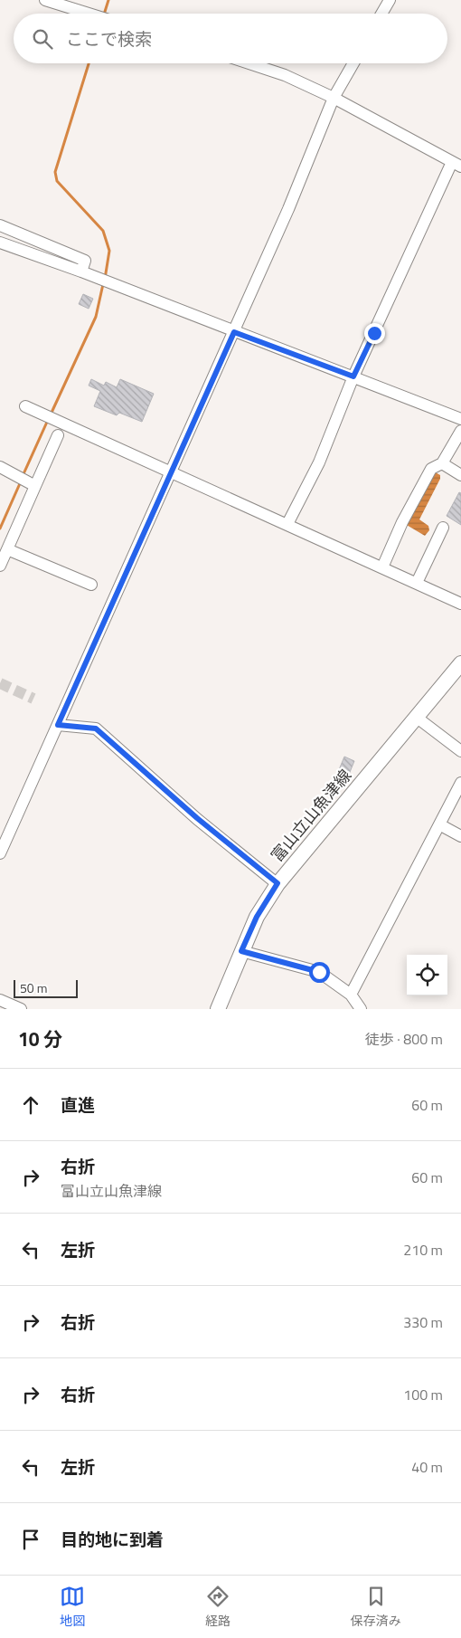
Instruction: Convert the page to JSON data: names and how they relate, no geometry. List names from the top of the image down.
{
  "streets": {
    "main road": ["富山立山魚津線"]
  },
  "scale_bar": "50 m",
  "page": {
    "search": "ここで検索",
    "scale": "50 m",
    "heading": ["10 分", "徒歩 · 800 m"],
    "list": [
      ["直進", "60 m"],
      ["右折", "富山立山魚津線", "60 m"],
      ["左折", "210 m"],
      ["右折", "330 m"],
      ["右折", "100 m"],
      ["左折", "40 m"],
      "目的地に到着"
    ],
    "nav": ["地図", "経路", "保存済み"]
  }
}
